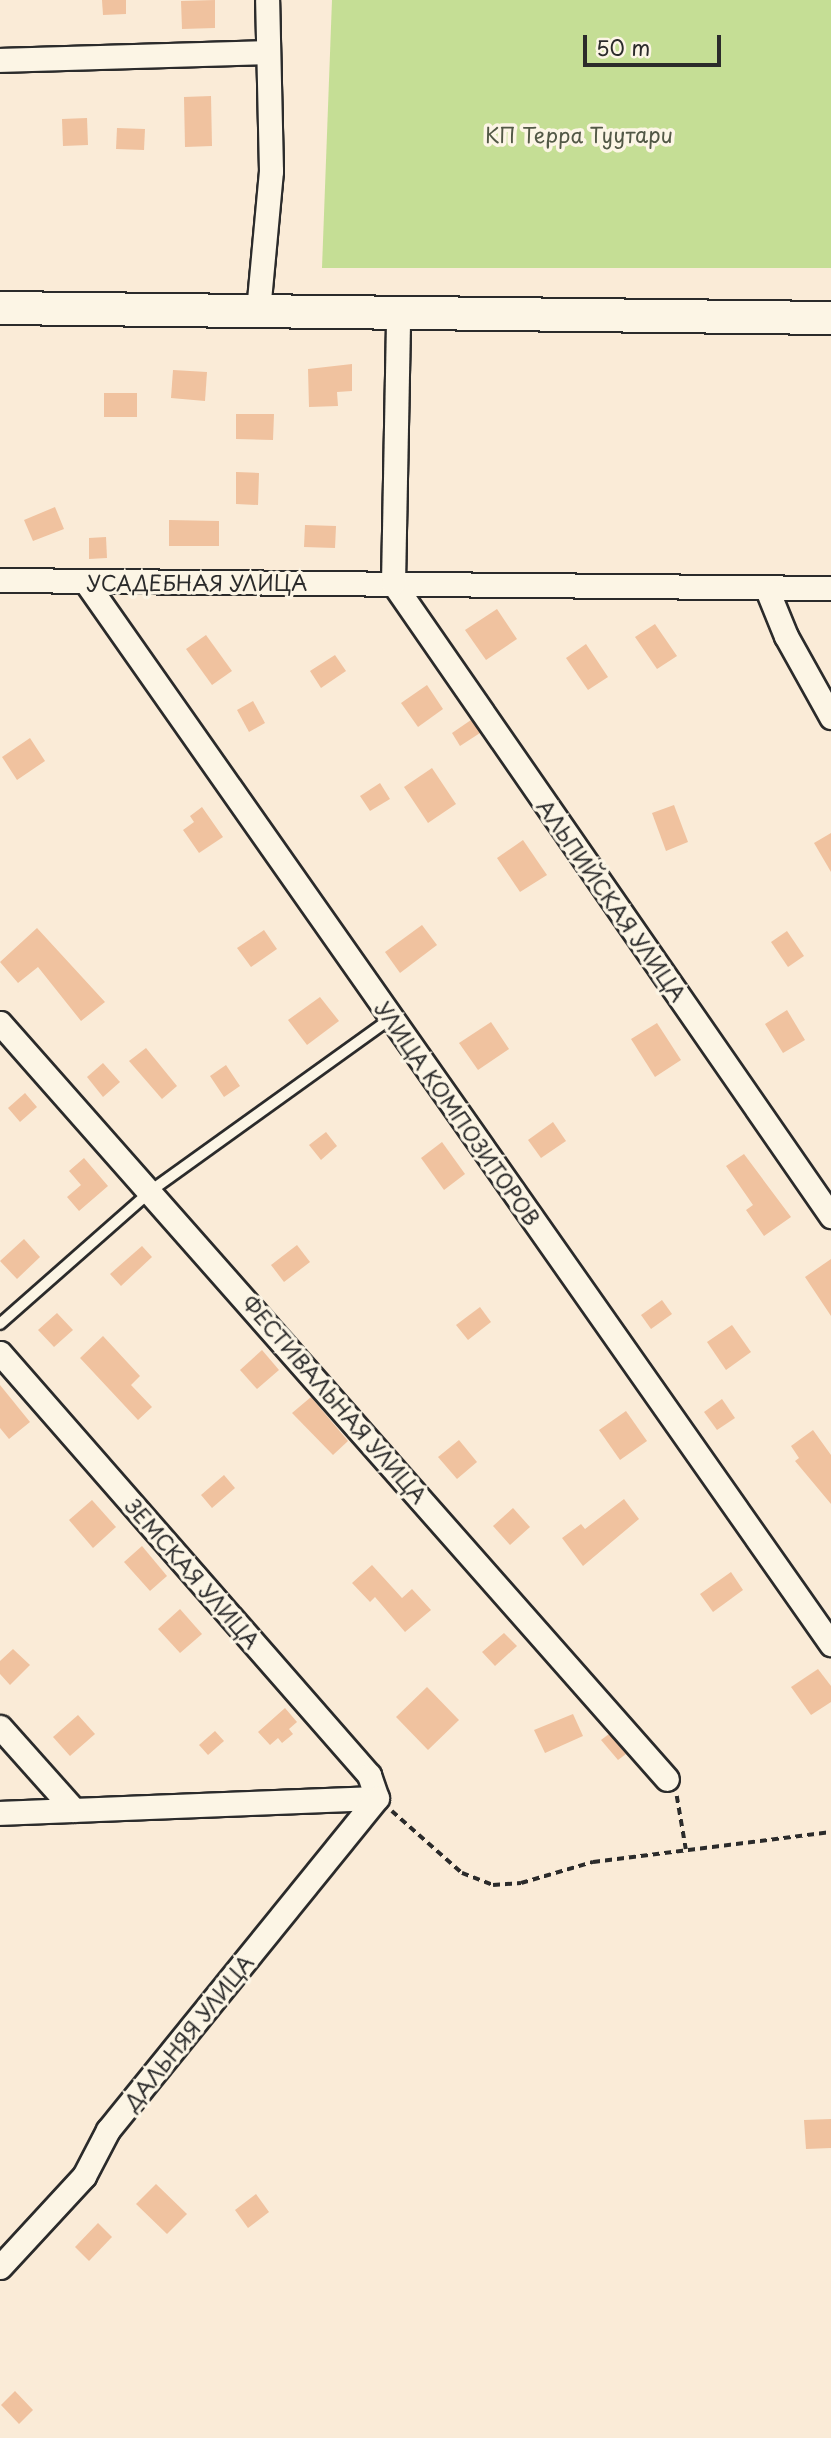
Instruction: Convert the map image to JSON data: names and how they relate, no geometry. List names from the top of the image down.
{
  "streets": {
    "street": [
      "УСАДЕБНАЯ УЛИЦА",
      "АЛЬПИЙСКАЯ УЛИЦА",
      "УЛИЦА КОМПОЗИТОРОВ",
      "ФЕСТИВАЛЬНАЯ УЛИЦА",
      "ЗЕМСКАЯ УЛИЦА",
      "ДАЛЬНЯЯ УЛИЦА"
    ]
  },
  "crossings": [
    ["УСАДЕБНАЯ УЛИЦА", "АЛЬПИЙСКАЯ УЛИЦА"],
    ["УСАДЕБНАЯ УЛИЦА", "УЛИЦА КОМПОЗИТОРОВ"],
    ["ЗЕМСКАЯ УЛИЦА", "ДАЛЬНЯЯ УЛИЦА"]
  ],
  "parks": ["КП Терра Туутари"],
  "scale_bar": "50 m"
}
